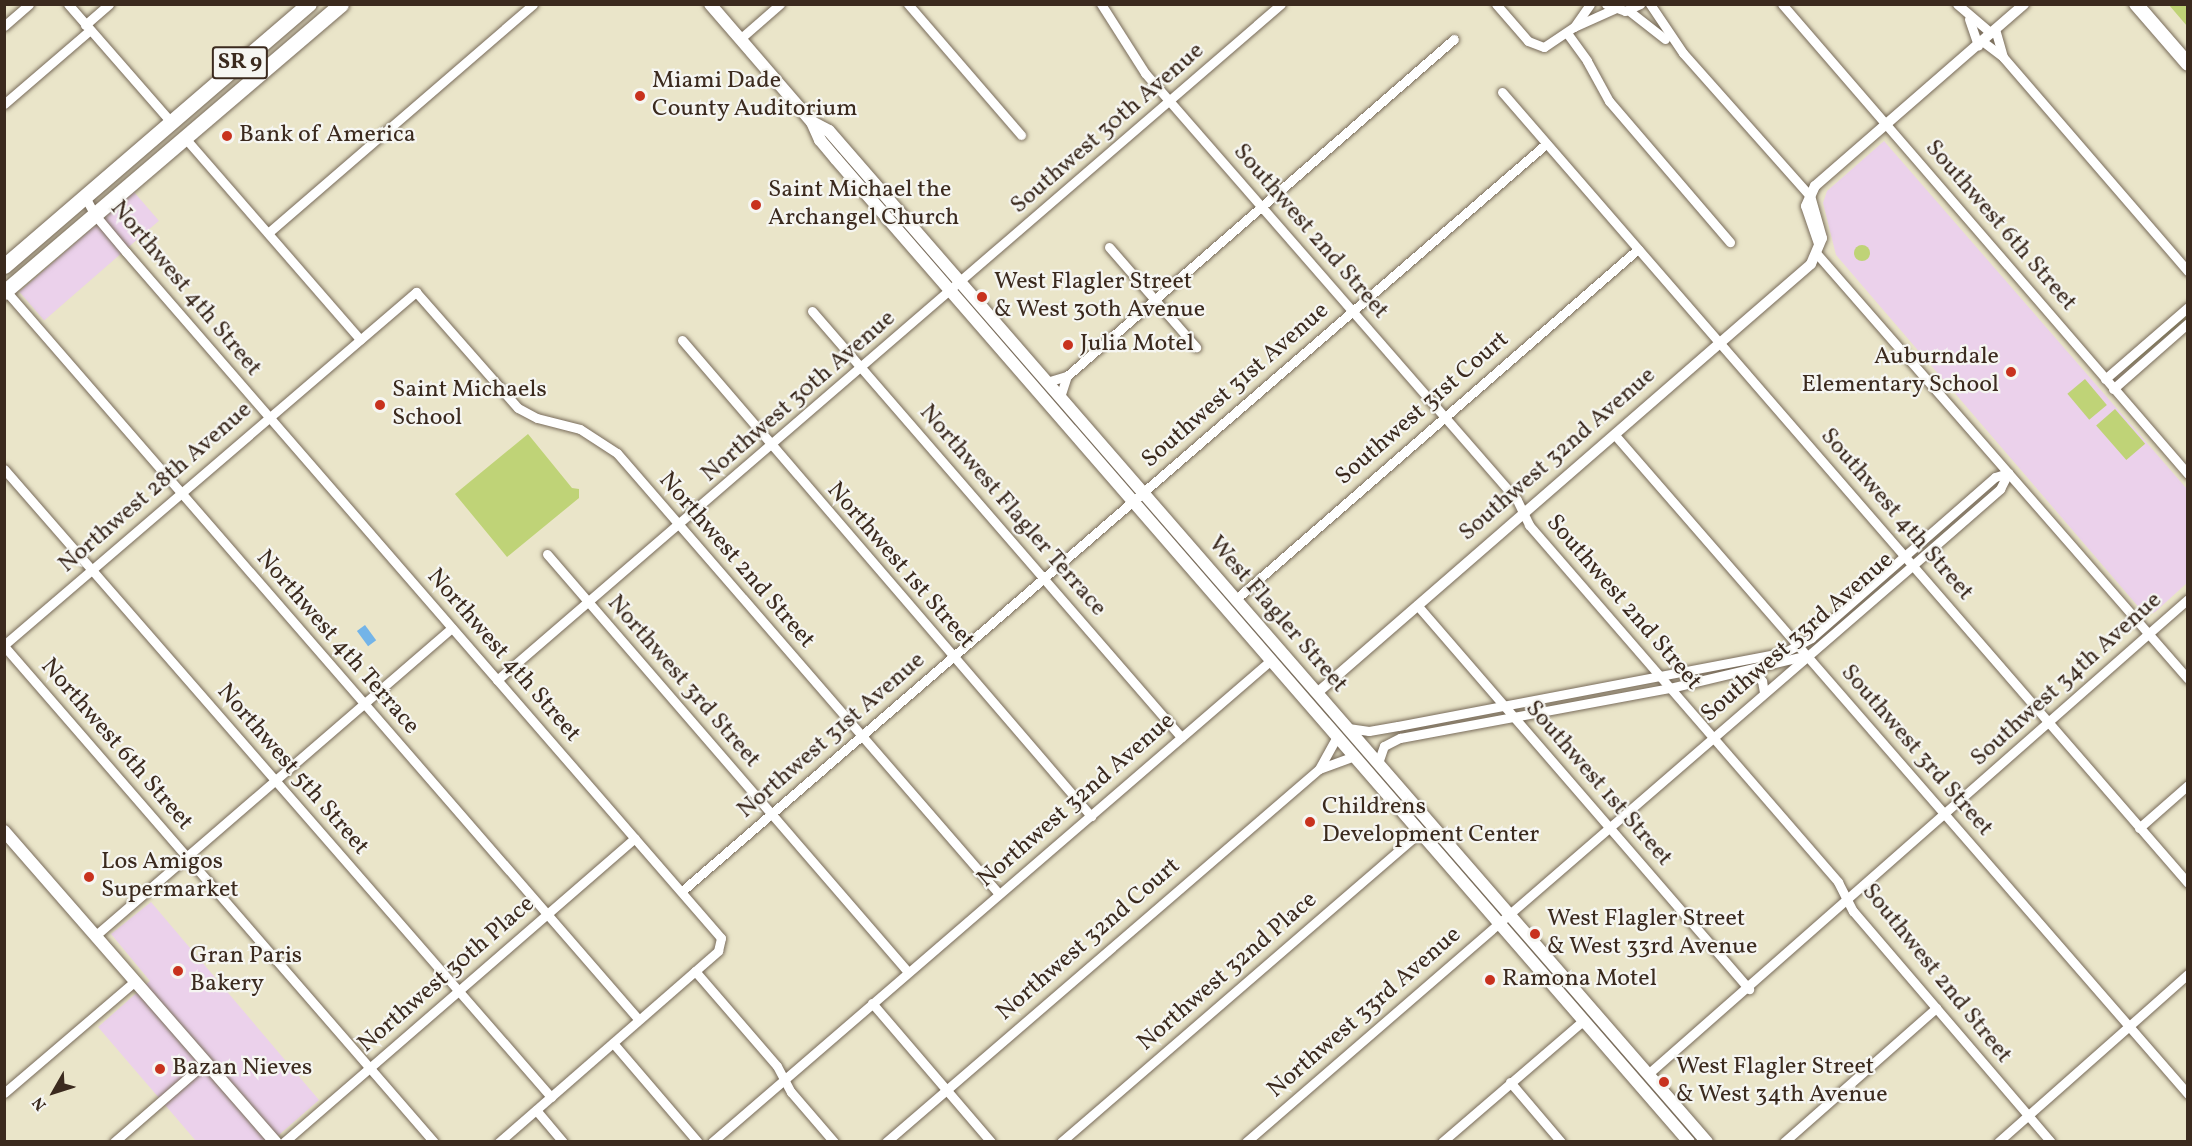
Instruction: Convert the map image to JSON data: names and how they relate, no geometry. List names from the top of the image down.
{
  "streets": {
    "highway": ["SR 9"],
    "main road": ["West Flagler Street"],
    "street": [
      "Southwest 30th Avenue",
      "Southwest 6th Street",
      "Southwest 2nd Street",
      "Northwest 4th Street",
      "Southwest 31st Avenue",
      "Northwest 30th Avenue",
      "Southwest 31st Court",
      "Southwest 32nd Avenue",
      "Northwest 28th Avenue",
      "Northwest Flagler Terrace",
      "Southwest 4th Street",
      "Northwest 2nd Street",
      "Northwest 1st Street",
      "Southwest 33rd Avenue",
      "Northwest 4th Terrace",
      "Southwest 34th Avenue",
      "Northwest 3rd Street",
      "Northwest 31st Avenue",
      "Northwest 6th Street",
      "Southwest 3rd Street",
      "Northwest 5th Street",
      "Southwest 1st Street",
      "Northwest 32nd Avenue",
      "Northwest 32nd Court",
      "Northwest 32nd Place",
      "Northwest 30th Place",
      "Northwest 33rd Avenue"
    ]
  },
  "crossings": [
    ["SR 9", "Northwest 4th Street"],
    ["SR 9", "Northwest 4th Terrace"],
    ["Southwest 30th Avenue", "Southwest 2nd Street"],
    ["Southwest 30th Avenue", "Northwest 30th Avenue"],
    ["Southwest 30th Avenue", "West Flagler Street"],
    ["Southwest 2nd Street", "Southwest 31st Avenue"],
    ["Southwest 2nd Street", "Southwest 31st Court"],
    ["Southwest 2nd Street", "Southwest 32nd Avenue"],
    ["Southwest 2nd Street", "Southwest 33rd Avenue"],
    ["Southwest 2nd Street", "Southwest 34th Avenue"],
    ["Northwest 4th Street", "Northwest 30th Avenue"],
    ["Northwest 4th Street", "Northwest 28th Avenue"],
    ["Northwest 4th Street", "Northwest 31st Avenue"],
    ["Northwest 4th Street", "Northwest 30th Place"],
    ["Southwest 31st Avenue", "Southwest 4th Street"],
    ["Southwest 31st Avenue", "West Flagler Street"],
    ["Southwest 31st Avenue", "Northwest 31st Avenue"],
    ["Northwest 30th Avenue", "Northwest Flagler Terrace"],
    ["Northwest 30th Avenue", "Northwest 2nd Street"],
    ["Northwest 30th Avenue", "Northwest 1st Street"],
    ["Northwest 30th Avenue", "West Flagler Street"],
    ["Northwest 30th Avenue", "Northwest 3rd Street"],
    ["Southwest 31st Court", "Southwest 4th Street"],
    ["Southwest 31st Court", "West Flagler Street"],
    ["Southwest 32nd Avenue", "Southwest 4th Street"],
    ["Southwest 32nd Avenue", "West Flagler Street"],
    ["Southwest 32nd Avenue", "Southwest 3rd Street"],
    ["Southwest 32nd Avenue", "Southwest 1st Street"],
    ["Northwest 28th Avenue", "Northwest 2nd Street"],
    ["Northwest 28th Avenue", "Northwest 4th Terrace"],
    ["Northwest 28th Avenue", "Northwest 6th Street"],
    ["Northwest 28th Avenue", "Northwest 5th Street"],
    ["Northwest Flagler Terrace", "Northwest 31st Avenue"],
    ["Northwest Flagler Terrace", "Northwest 32nd Avenue"],
    ["Southwest 4th Street", "Southwest 33rd Avenue"],
    ["Southwest 4th Street", "Southwest 34th Avenue"],
    ["Northwest 2nd Street", "Northwest 31st Avenue"],
    ["Northwest 2nd Street", "Northwest 32nd Avenue"],
    ["Northwest 1st Street", "Northwest 31st Avenue"],
    ["Northwest 1st Street", "Northwest 32nd Avenue"],
    ["West Flagler Street", "Southwest 33rd Avenue"],
    ["West Flagler Street", "Southwest 34th Avenue"],
    ["West Flagler Street", "Northwest 31st Avenue"],
    ["West Flagler Street", "Northwest 32nd Avenue"],
    ["West Flagler Street", "Northwest 32nd Court"],
    ["West Flagler Street", "Northwest 32nd Place"],
    ["West Flagler Street", "Northwest 33rd Avenue"],
    ["Southwest 33rd Avenue", "Southwest 3rd Street"],
    ["Southwest 33rd Avenue", "Southwest 1st Street"],
    ["Southwest 33rd Avenue", "Northwest 33rd Avenue"],
    ["Northwest 4th Terrace", "Northwest 30th Place"],
    ["Southwest 34th Avenue", "Southwest 3rd Street"],
    ["Southwest 34th Avenue", "Southwest 1st Street"],
    ["Northwest 3rd Street", "Northwest 31st Avenue"],
    ["Northwest 3rd Street", "Northwest 32nd Avenue"],
    ["Northwest 6th Street", "Northwest 30th Place"],
    ["Northwest 5th Street", "Northwest 30th Place"]
  ],
  "places": [
    "Miami Dade County Auditorium",
    "Bank of America",
    "Saint Michael the Archangel Church",
    "West Flagler Street & West 30th Avenue",
    "Julia Motel",
    "Auburndale Elementary School",
    "Saint Michaels School",
    "Childrens Development Center",
    "Los Amigos Supermarket",
    "West Flagler Street & West 33rd Avenue",
    "Gran Paris Bakery",
    "Ramona Motel",
    "Bazan Nieves",
    "West Flagler Street & West 34th Avenue"
  ],
  "north": "bottom left"
}
